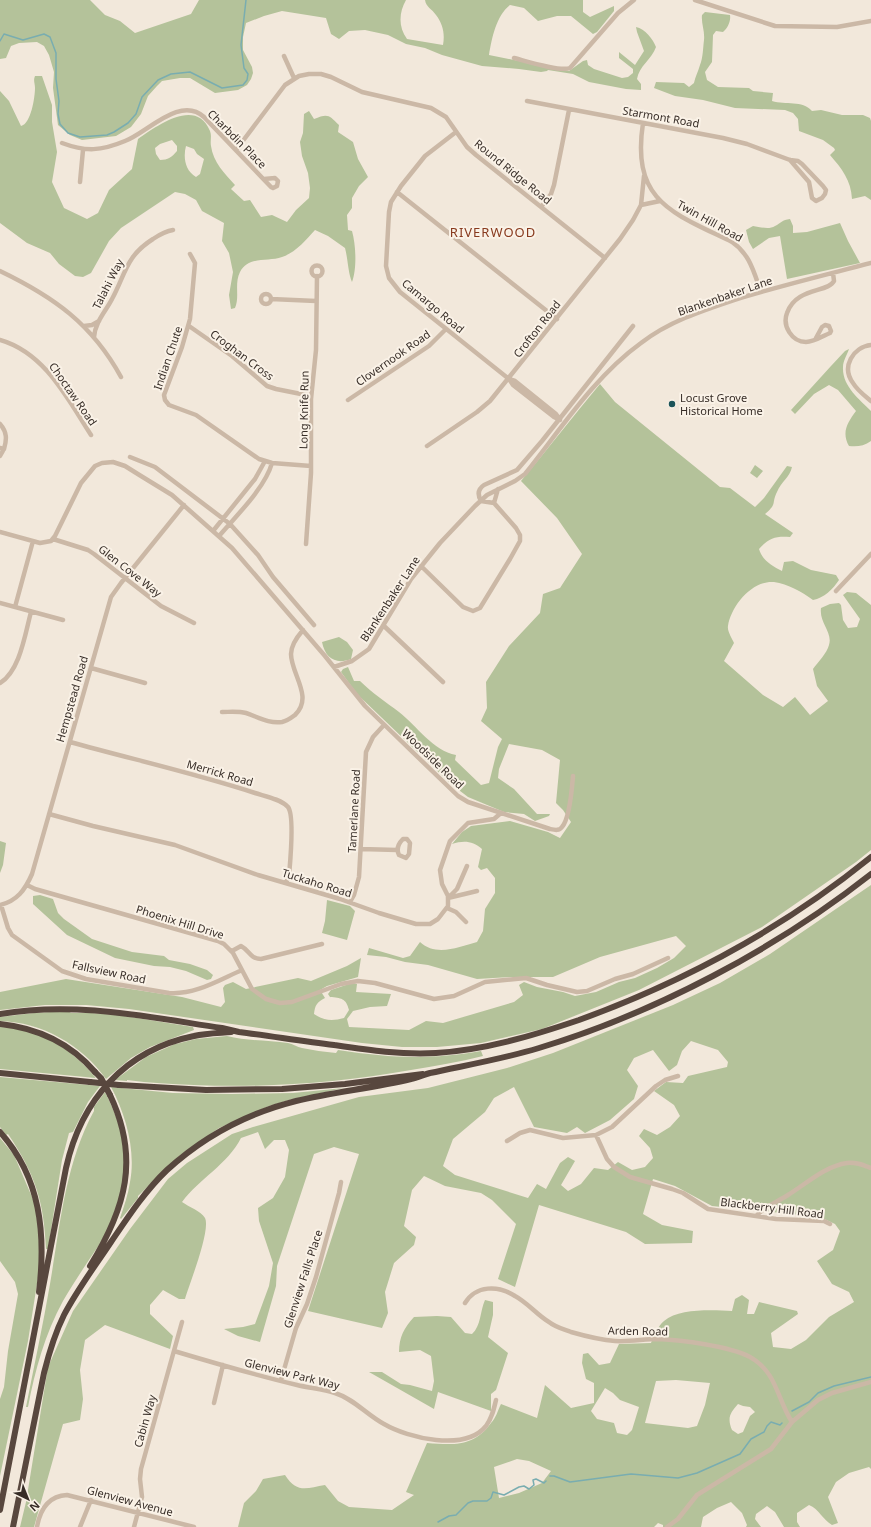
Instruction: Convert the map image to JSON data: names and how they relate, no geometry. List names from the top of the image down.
{
  "streets": {
    "street": [
      "Starmont Road",
      "Charbdin Place",
      "Round Ridge Road",
      "Twin Hill Road",
      "Talahi Way",
      "Blankenbaker Lane",
      "Camargo Road",
      "Crofton Road",
      "Croghan Cross",
      "Indian Chute",
      "Clovernook Road",
      "Choctaw Road",
      "Long Knife Run",
      "Glen Cove Way",
      "Hempstead Road",
      "Woodside Road",
      "Merrick Road",
      "Tamerlane Road",
      "Tuckaho Road",
      "Phoenix Hill Drive",
      "Fallsview Road",
      "Blackberry Hill Road",
      "Glenview Falls Place",
      "Arden Road",
      "Glenview Park Way",
      "Cabin Way",
      "Glenview Avenue"
    ]
  },
  "crossings": [
    ["Starmont Road", "Twin Hill Road"],
    ["Round Ridge Road", "Camargo Road"],
    ["Round Ridge Road", "Crofton Road"],
    ["Twin Hill Road", "Blankenbaker Lane"],
    ["Twin Hill Road", "Crofton Road"],
    ["Blankenbaker Lane", "Camargo Road"],
    ["Blankenbaker Lane", "Woodside Road"],
    ["Camargo Road", "Crofton Road"],
    ["Camargo Road", "Clovernook Road"],
    ["Croghan Cross", "Indian Chute"],
    ["Croghan Cross", "Long Knife Run"],
    ["Indian Chute", "Long Knife Run"],
    ["Glen Cove Way", "Hempstead Road"],
    ["Hempstead Road", "Merrick Road"],
    ["Hempstead Road", "Tuckaho Road"],
    ["Hempstead Road", "Phoenix Hill Drive"],
    ["Hempstead Road", "Fallsview Road"],
    ["Woodside Road", "Tamerlane Road"],
    ["Merrick Road", "Tuckaho Road"],
    ["Tamerlane Road", "Tuckaho Road"],
    ["Phoenix Hill Drive", "Fallsview Road"],
    ["Glenview Falls Place", "Glenview Park Way"],
    ["Glenview Park Way", "Cabin Way"],
    ["Cabin Way", "Glenview Avenue"]
  ],
  "districts": ["RIVERWOOD"],
  "places": ["Locust Grove Historical Home"],
  "north": "bottom right"
}
